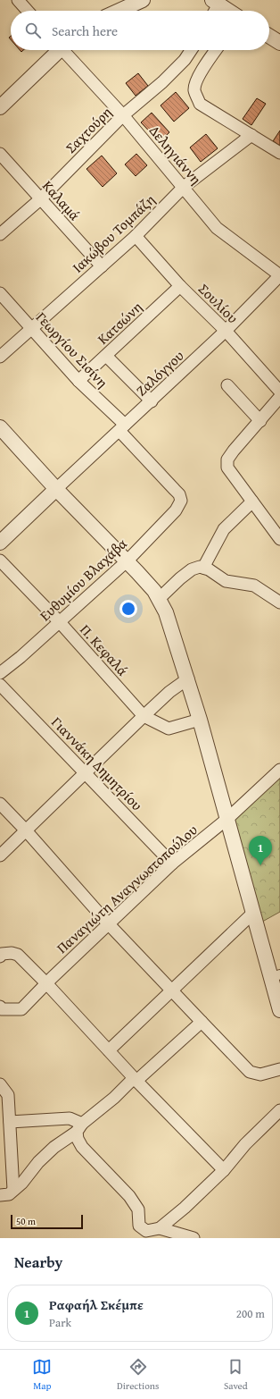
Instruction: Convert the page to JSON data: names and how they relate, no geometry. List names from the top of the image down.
{
  "streets": {
    "street": [
      "Σαχτούρη",
      "Δεληγιάννη",
      "Καλαμά",
      "Ιακώβου Τομπάζη",
      "Σουλίου",
      "Κατσώνη",
      "Γεωργίου Σισίνη",
      "Ζαλόγγου",
      "Ευθυμίου Βλαχάβα",
      "Π. Κεφαλά",
      "Γιαννάκη Δημητρίου",
      "Παναγιώτη Αναγνωστοπούλου"
    ]
  },
  "crossings": [
    ["Σαχτούρη", "Δεληγιάννη"],
    ["Σαχτούρη", "Καλαμά"],
    ["Δεληγιάννη", "Ιακώβου Τομπάζη"],
    ["Δεληγιάννη", "Ζαλόγγου"],
    ["Καλαμά", "Ιακώβου Τομπάζη"],
    ["Ιακώβου Τομπάζη", "Σουλίου"],
    ["Ιακώβου Τομπάζη", "Γεωργίου Σισίνη"],
    ["Σουλίου", "Κατσώνη"],
    ["Σουλίου", "Ζαλόγγου"],
    ["Κατσώνη", "Γεωργίου Σισίνη"],
    ["Γεωργίου Σισίνη", "Ζαλόγγου"],
    ["Γεωργίου Σισίνη", "Ευθυμίου Βλαχάβα"],
    ["Ευθυμίου Βλαχάβα", "Π. Κεφαλά"],
    ["Γιαννάκη Δημητρίου", "Παναγιώτη Αναγνωστοπούλου"]
  ],
  "scale_bar": "50 m",
  "page": {
    "search": "Search here",
    "pins": "1",
    "scale": "50 m",
    "heading": "Nearby",
    "list": [
      {
        "mark": "1",
        "name": "Ραφαήλ Σκέμπε",
        "note": "Park",
        "value": "200 m"
      }
    ],
    "nav": ["Map", "Directions", "Saved"]
  }
}
